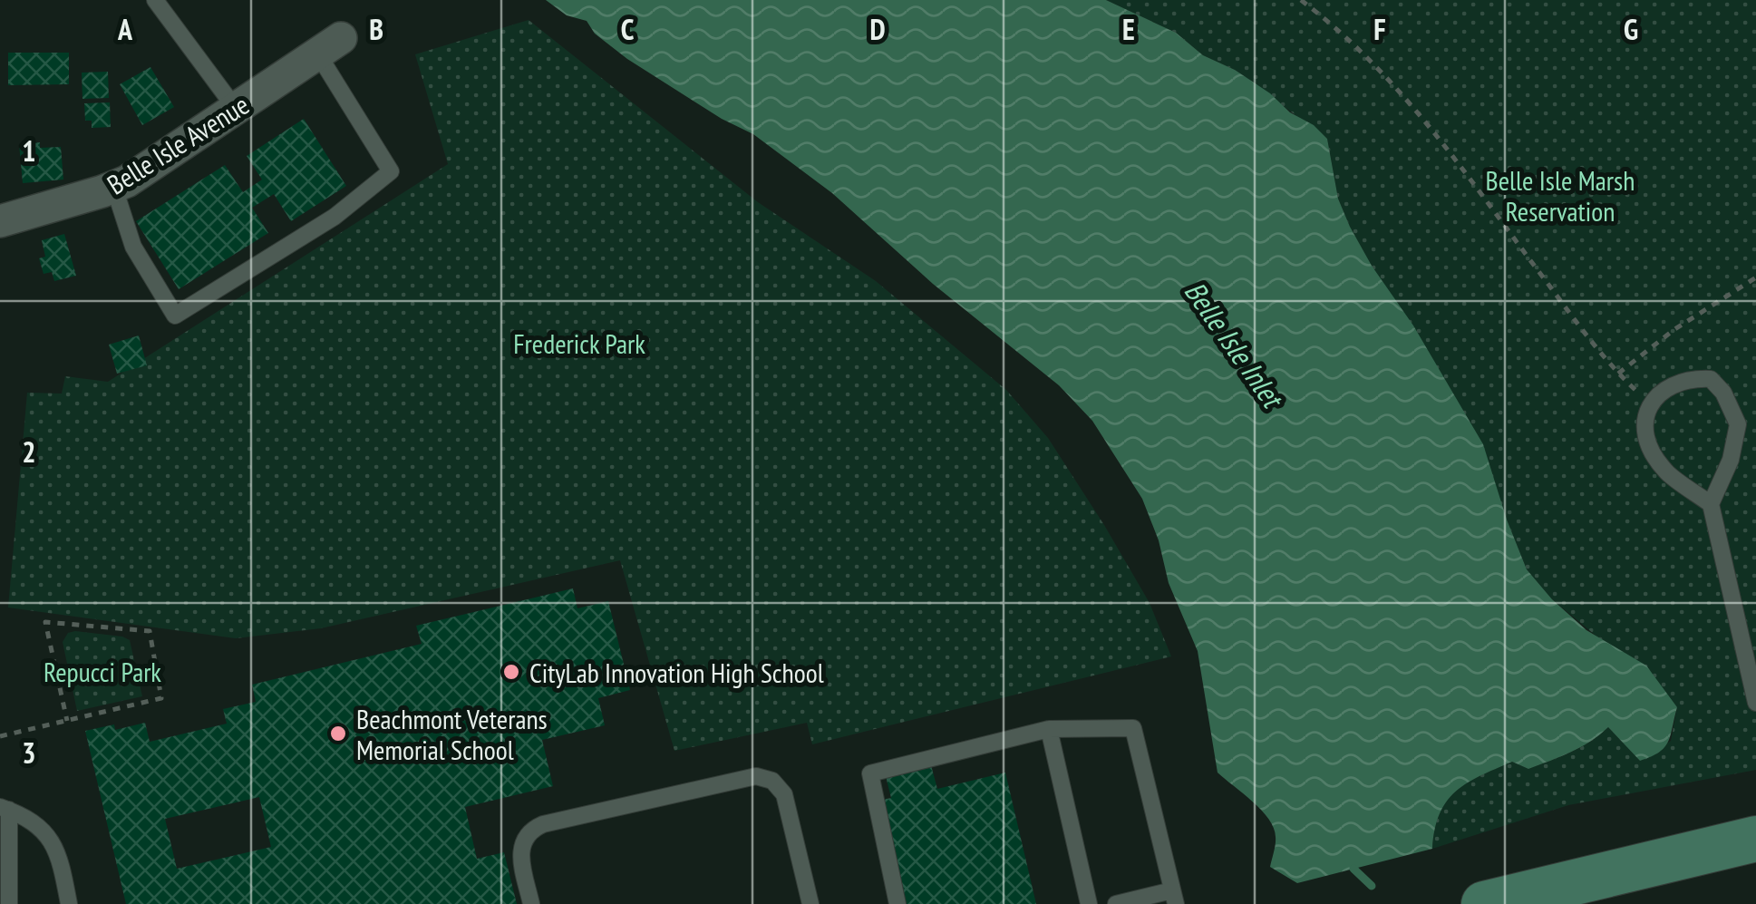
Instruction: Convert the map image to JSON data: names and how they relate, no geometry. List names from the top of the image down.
{
  "streets": {
    "street": ["Belle Isle Avenue"]
  },
  "water": ["Belle Isle Inlet"],
  "parks": ["Belle Isle Marsh Reservation", "Frederick Park", "Repucci Park"],
  "places": ["CityLab Innovation High School", "Beachmont Veterans Memorial School"],
  "grid": {
    "columns": [
      "A",
      "B",
      "C",
      "D",
      "E",
      "F",
      "G"
    ],
    "rows": ["1", "2", "3"]
  }
}
